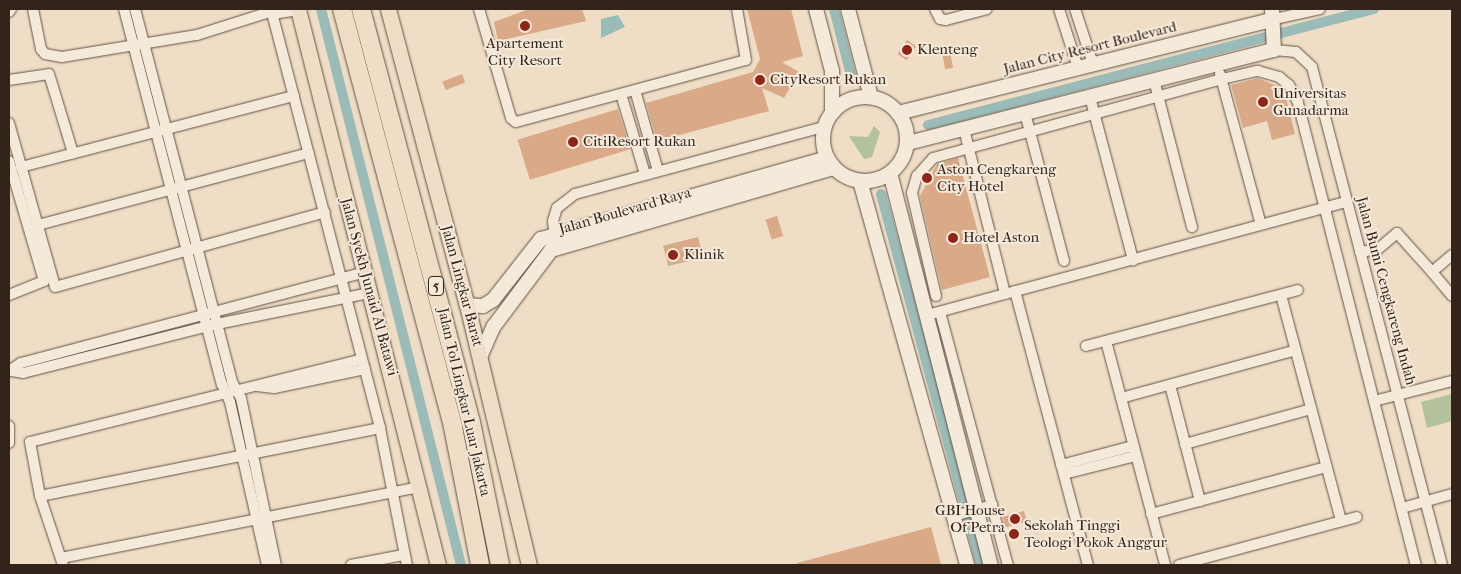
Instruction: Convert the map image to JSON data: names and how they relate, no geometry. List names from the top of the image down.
{
  "streets": {
    "highway": ["5", "Jalan Tol Lingkar Luar Jakarta"],
    "main road": ["Jalan Lingkar Barat", "Jalan Syekh Junaid Al Batawi"],
    "street": ["Jalan City Resort Boulevard", "Jalan Boulevard Raya", "Jalan Bumi Cengkareng Indah"]
  },
  "crossings": [
    ["Jalan City Resort Boulevard", "Jalan Boulevard Raya"],
    ["Jalan City Resort Boulevard", "Jalan Bumi Cengkareng Indah"],
    ["Jalan Boulevard Raya", "Jalan Lingkar Barat"]
  ],
  "places": [
    "Apartement City Resort",
    "Klenteng",
    "CityResort Rukan",
    "Universitas Gunadarma",
    "CitiResort Rukan",
    "Aston Cengkareng City Hotel",
    "Hotel Aston",
    "Klinik",
    "GBI House Of Petra",
    "Sekolah Tinggi Teologi Pokok Anggur"
  ]
}
